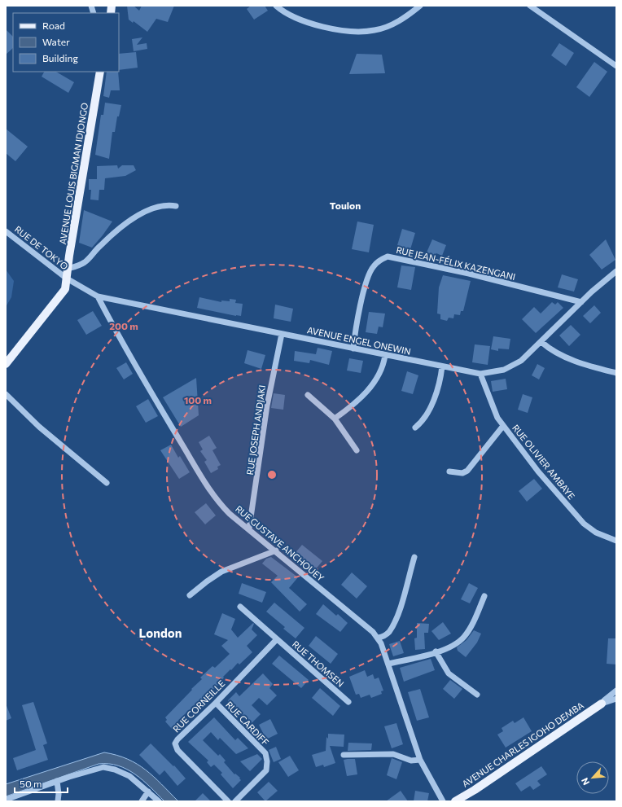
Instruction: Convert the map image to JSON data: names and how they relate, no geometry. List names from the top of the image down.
{
  "streets": {
    "main road": ["AVENUE LOUIS BIGMAN IDJONGO", "AVENUE CHARLES IGOHO DEMBA"],
    "street": [
      "RUE DE TOKYO",
      "RUE JEAN-FÉLIX KAZENGANI",
      "AVENUE ENGEL ONEWIN",
      "RUE JOSEPH ANDJAKI",
      "RUE OLIVIER AMBAYE",
      "RUE GUSTAVE ANCHOUEY",
      "RUE THOMSEN",
      "RUE CORNEILLE",
      "RUE CARDIFF"
    ]
  },
  "crossings": [
    ["AVENUE LOUIS BIGMAN IDJONGO", "RUE DE TOKYO"],
    ["AVENUE LOUIS BIGMAN IDJONGO", "AVENUE ENGEL ONEWIN"],
    ["RUE DE TOKYO", "AVENUE ENGEL ONEWIN"],
    ["RUE JEAN-FÉLIX KAZENGANI", "AVENUE ENGEL ONEWIN"],
    ["AVENUE ENGEL ONEWIN", "RUE JOSEPH ANDJAKI"],
    ["AVENUE ENGEL ONEWIN", "RUE OLIVIER AMBAYE"],
    ["AVENUE ENGEL ONEWIN", "RUE GUSTAVE ANCHOUEY"],
    ["RUE JOSEPH ANDJAKI", "RUE GUSTAVE ANCHOUEY"],
    ["RUE THOMSEN", "RUE CORNEILLE"],
    ["RUE CORNEILLE", "RUE CARDIFF"]
  ],
  "districts": ["Toulon", "London"],
  "legend": ["Road", "Water", "Building"],
  "scale_bar": "50 m",
  "north": "bottom left",
  "rings": ["200 m", "100 m"]
}
